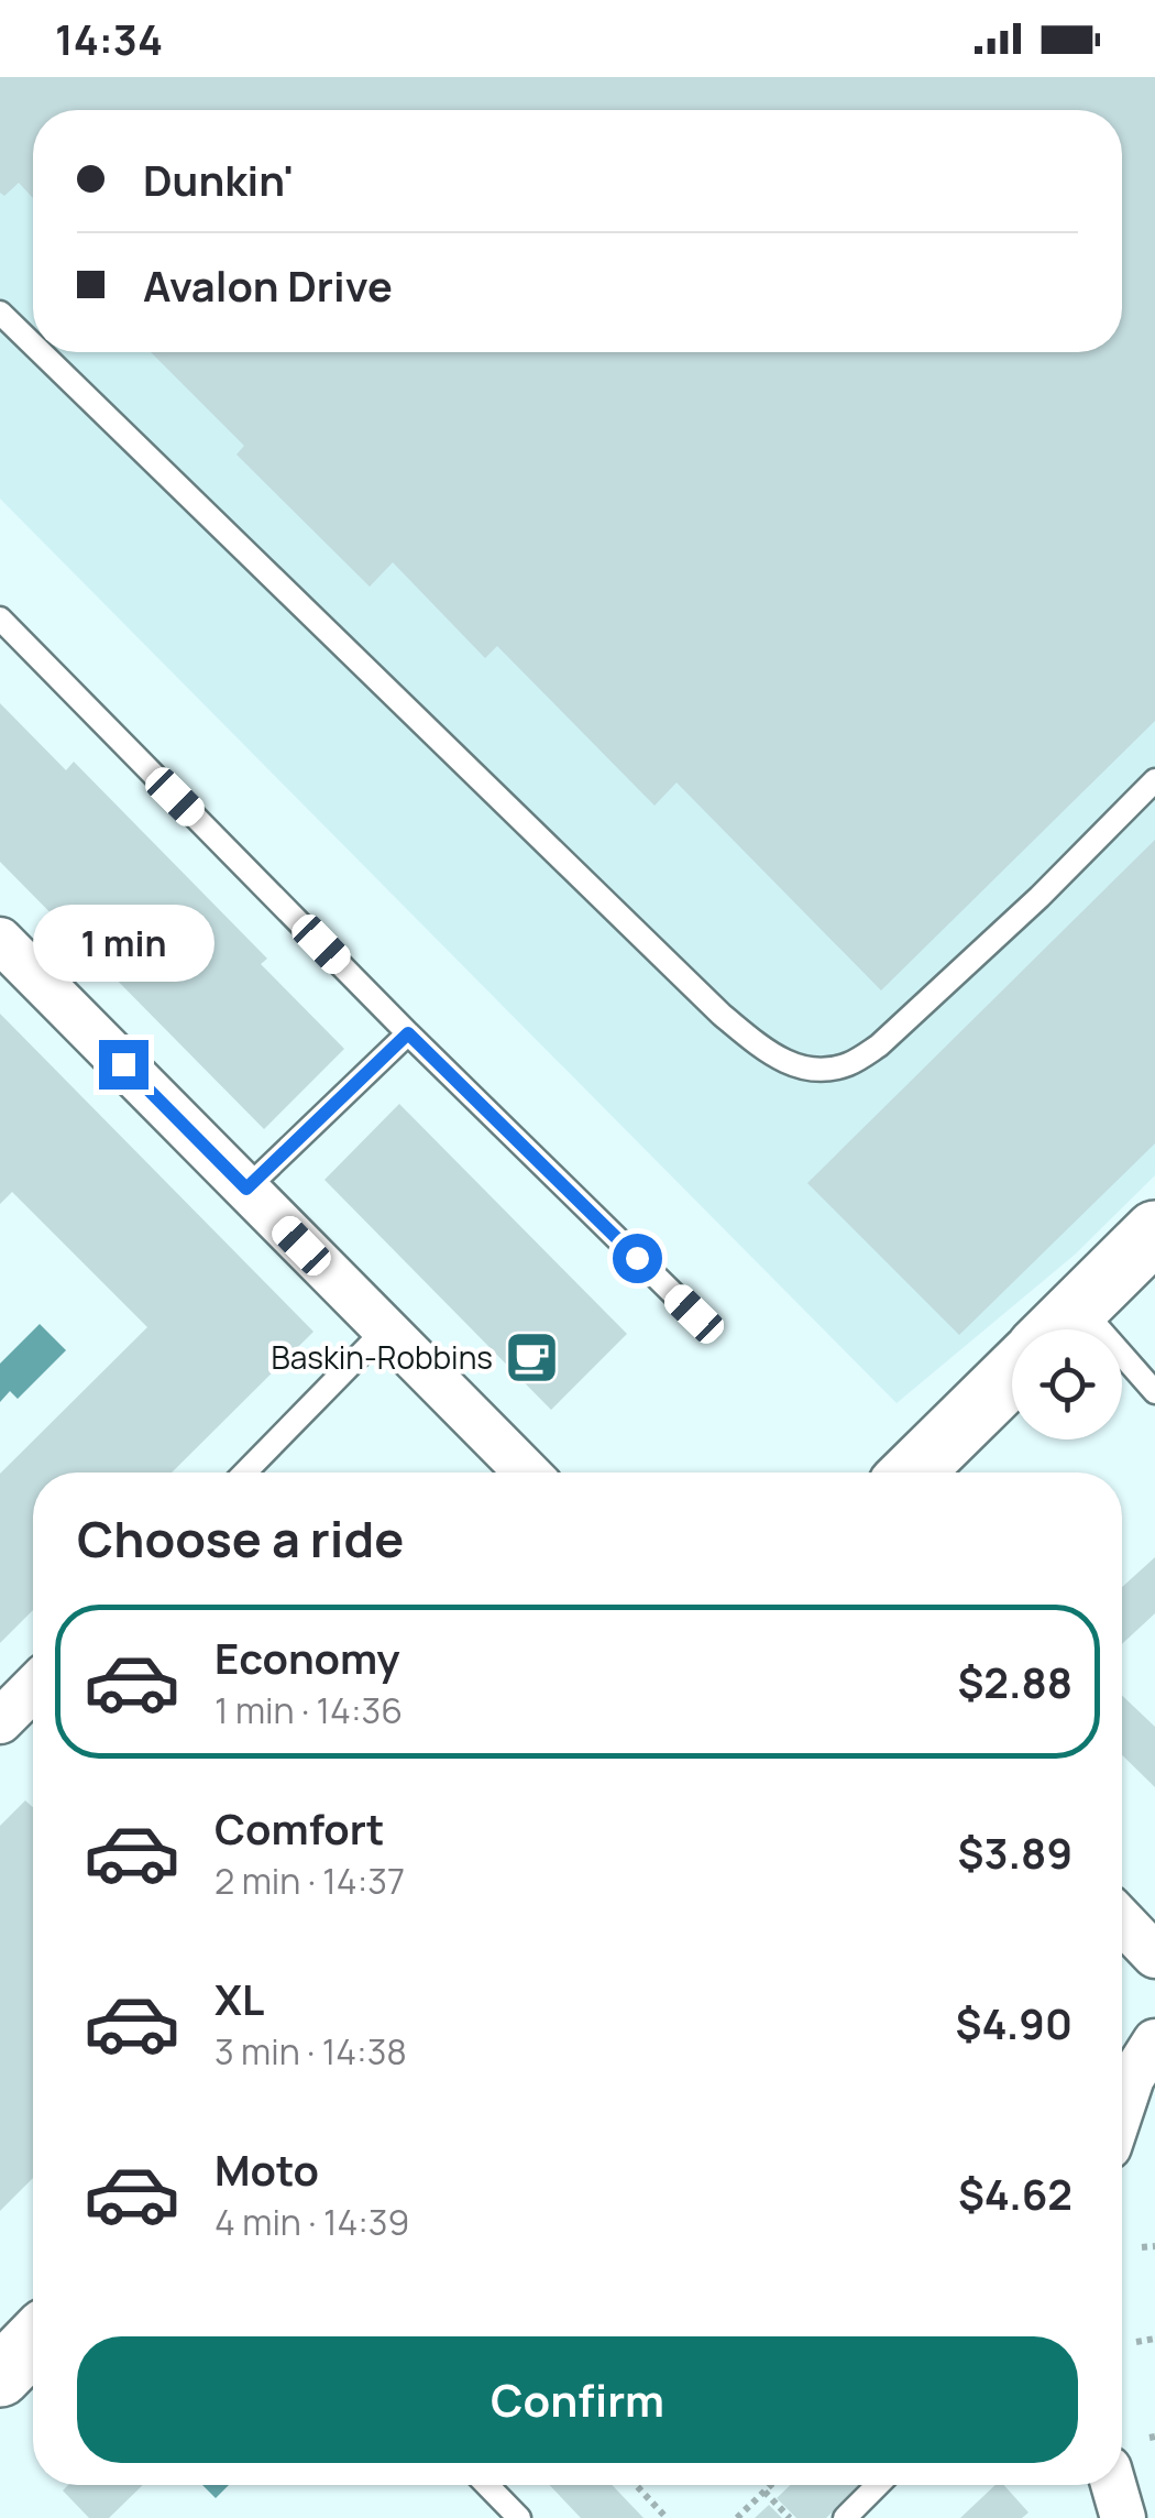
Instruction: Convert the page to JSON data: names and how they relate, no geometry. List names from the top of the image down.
{
  "places": {
    "cafe": ["Baskin-Robbins"]
  },
  "page": {
    "status": "14:34",
    "banner": ["Dunkin'", "Avalon Drive"],
    "bubble": "1 min",
    "heading": "Choose a ride",
    "list": [
      {
        "name": "Economy",
        "note": "1 min · 14:36",
        "value": "$2.88"
      },
      {
        "name": "Comfort",
        "note": "2 min · 14:37",
        "value": "$3.89"
      },
      {
        "name": "XL",
        "note": "3 min · 14:38",
        "value": "$4.90"
      },
      {
        "name": "Moto",
        "note": "4 min · 14:39",
        "value": "$4.62"
      }
    ],
    "buttons": "Confirm"
  }
}
